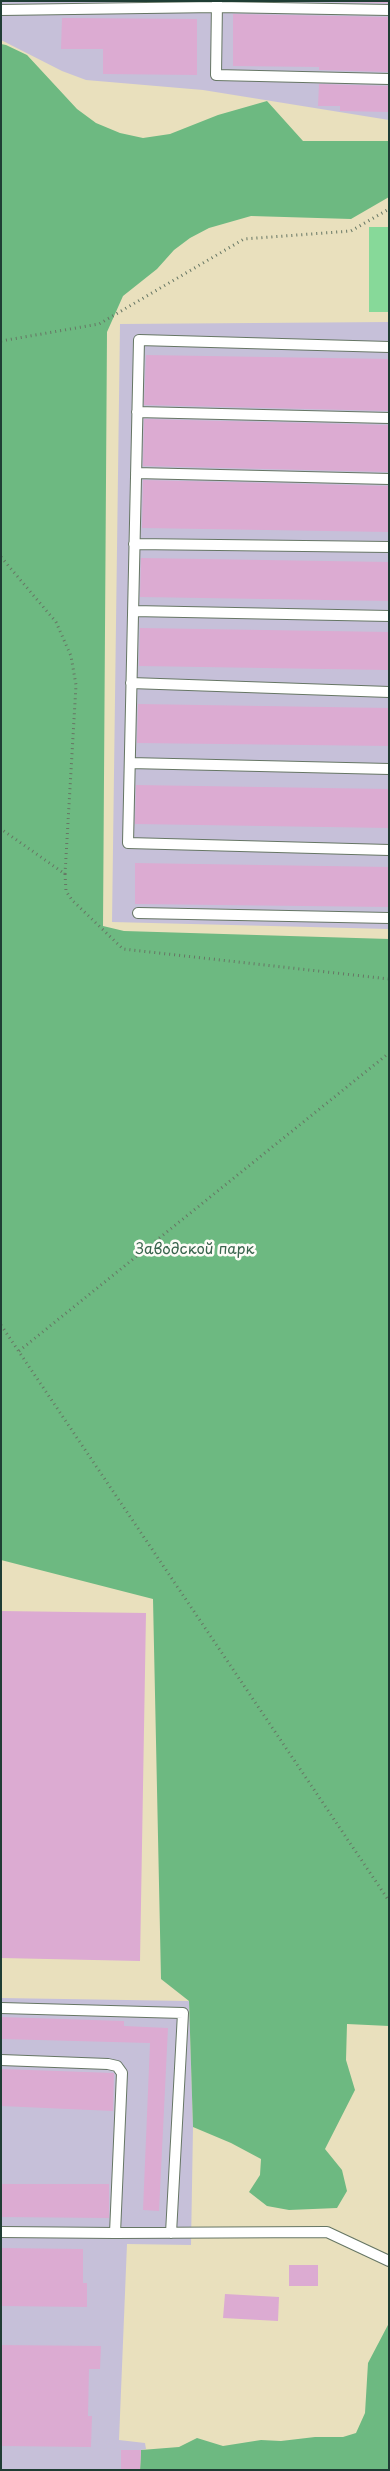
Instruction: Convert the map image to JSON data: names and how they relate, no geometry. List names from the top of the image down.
{
  "parks": ["Заводской парк"]
}
